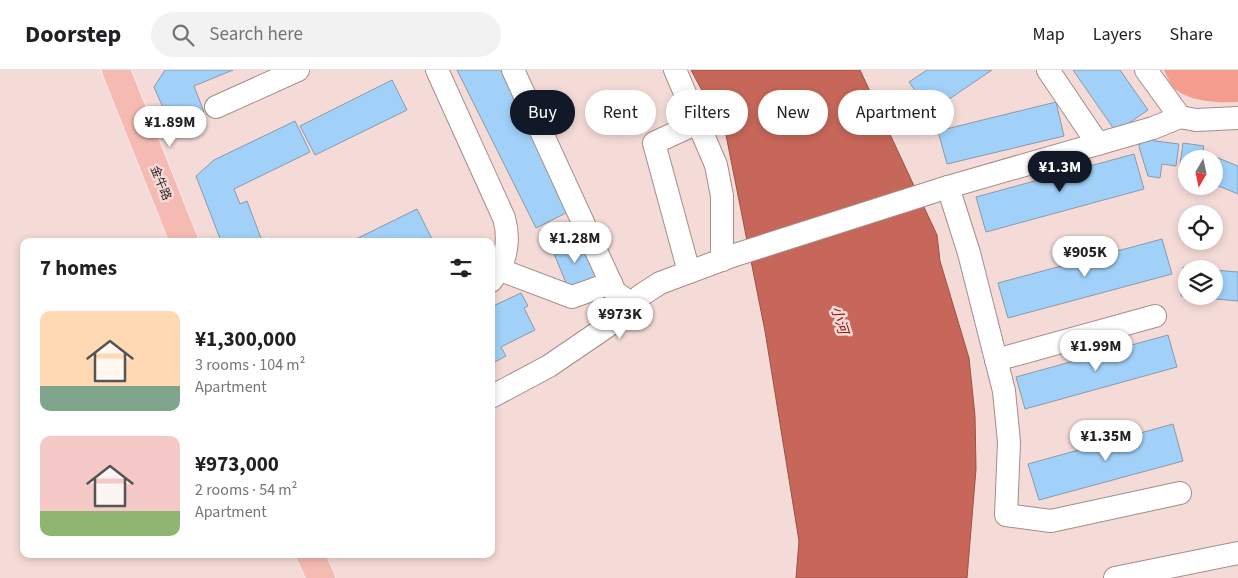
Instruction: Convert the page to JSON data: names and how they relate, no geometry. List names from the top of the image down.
{
  "streets": {
    "main road": ["金牛路"]
  },
  "water": ["小河"],
  "north": "bottom",
  "page": {
    "header": "Doorstep",
    "search": "Search here",
    "nav": ["Map", "Layers", "Share"],
    "chip": [
      "Buy",
      "Rent",
      "Filters",
      "New",
      "Apartment"
    ],
    "price": [
      "¥1.89M",
      "¥1.3M",
      "¥1.28M",
      "¥905K",
      "¥973K",
      "¥1.99M",
      "¥1.35M"
    ],
    "heading": "7 homes",
    "list": [
      {
        "name": "¥1,300,000",
        "note": "3 rooms · 104 m² · Apartment"
      },
      {
        "name": "¥973,000",
        "note": "2 rooms · 54 m² · Apartment"
      }
    ]
  }
}
